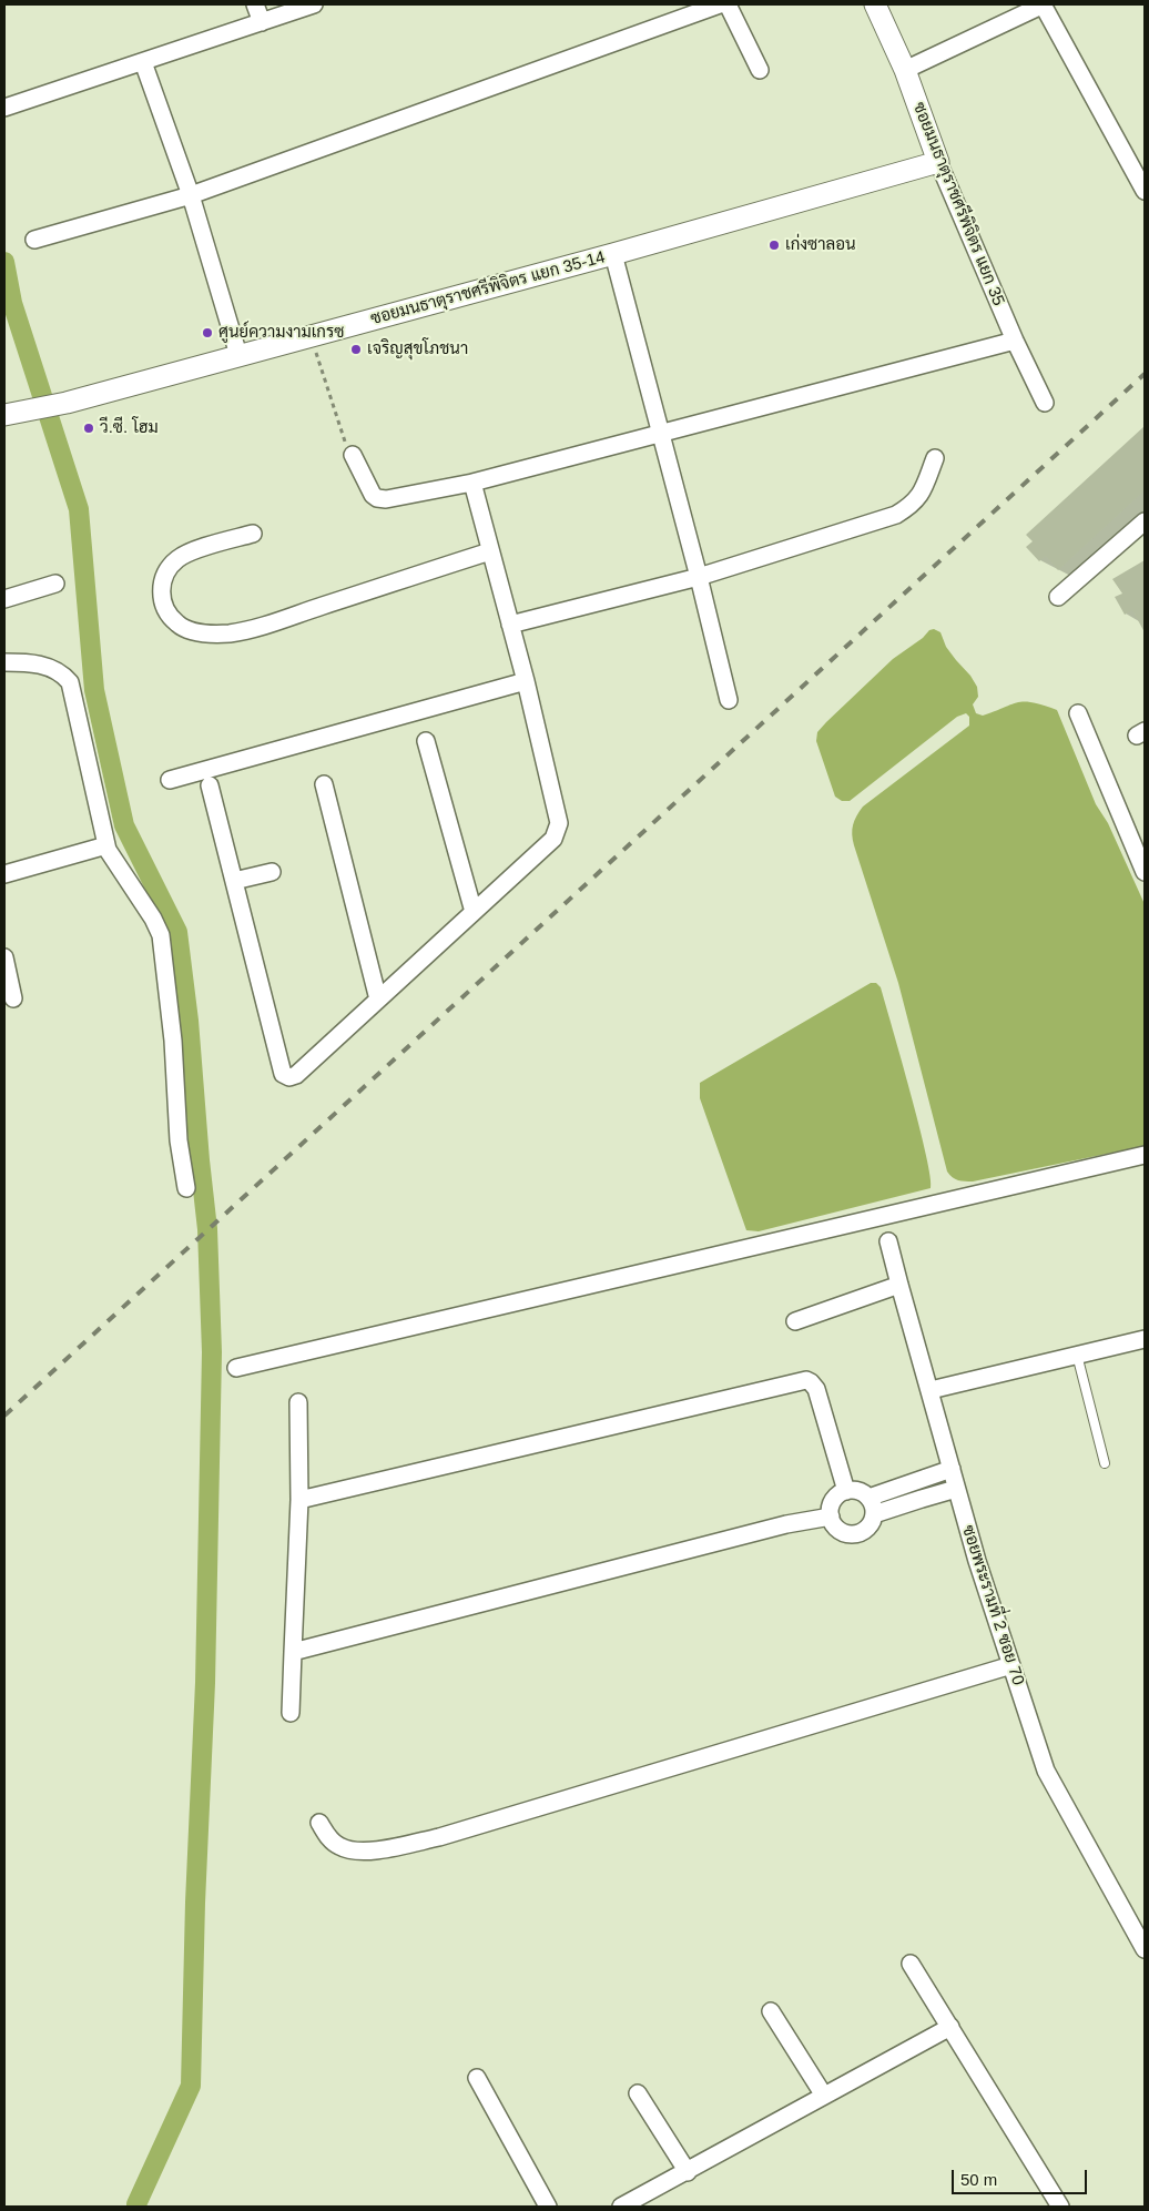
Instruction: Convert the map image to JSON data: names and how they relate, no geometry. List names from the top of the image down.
{
  "streets": {
    "street": ["ซอยมนธาตุราชศรีพิจิตร แยก 35", "ซอยมนธาตุราชศรีพิจิตร แยก 35-14", "ซอยพระรามที่ 2 ซอย 70"]
  },
  "crossings": [
    ["ซอยมนธาตุราชศรีพิจิตร แยก 35", "ซอยมนธาตุราชศรีพิจิตร แยก 35-14"]
  ],
  "places": [
    "เก่งซาลอน",
    "ศูนย์ความงามเกรซ",
    "เจริญสุขโภชนา",
    "วี.ซี. โฮม"
  ],
  "scale_bar": "50 m"
}
